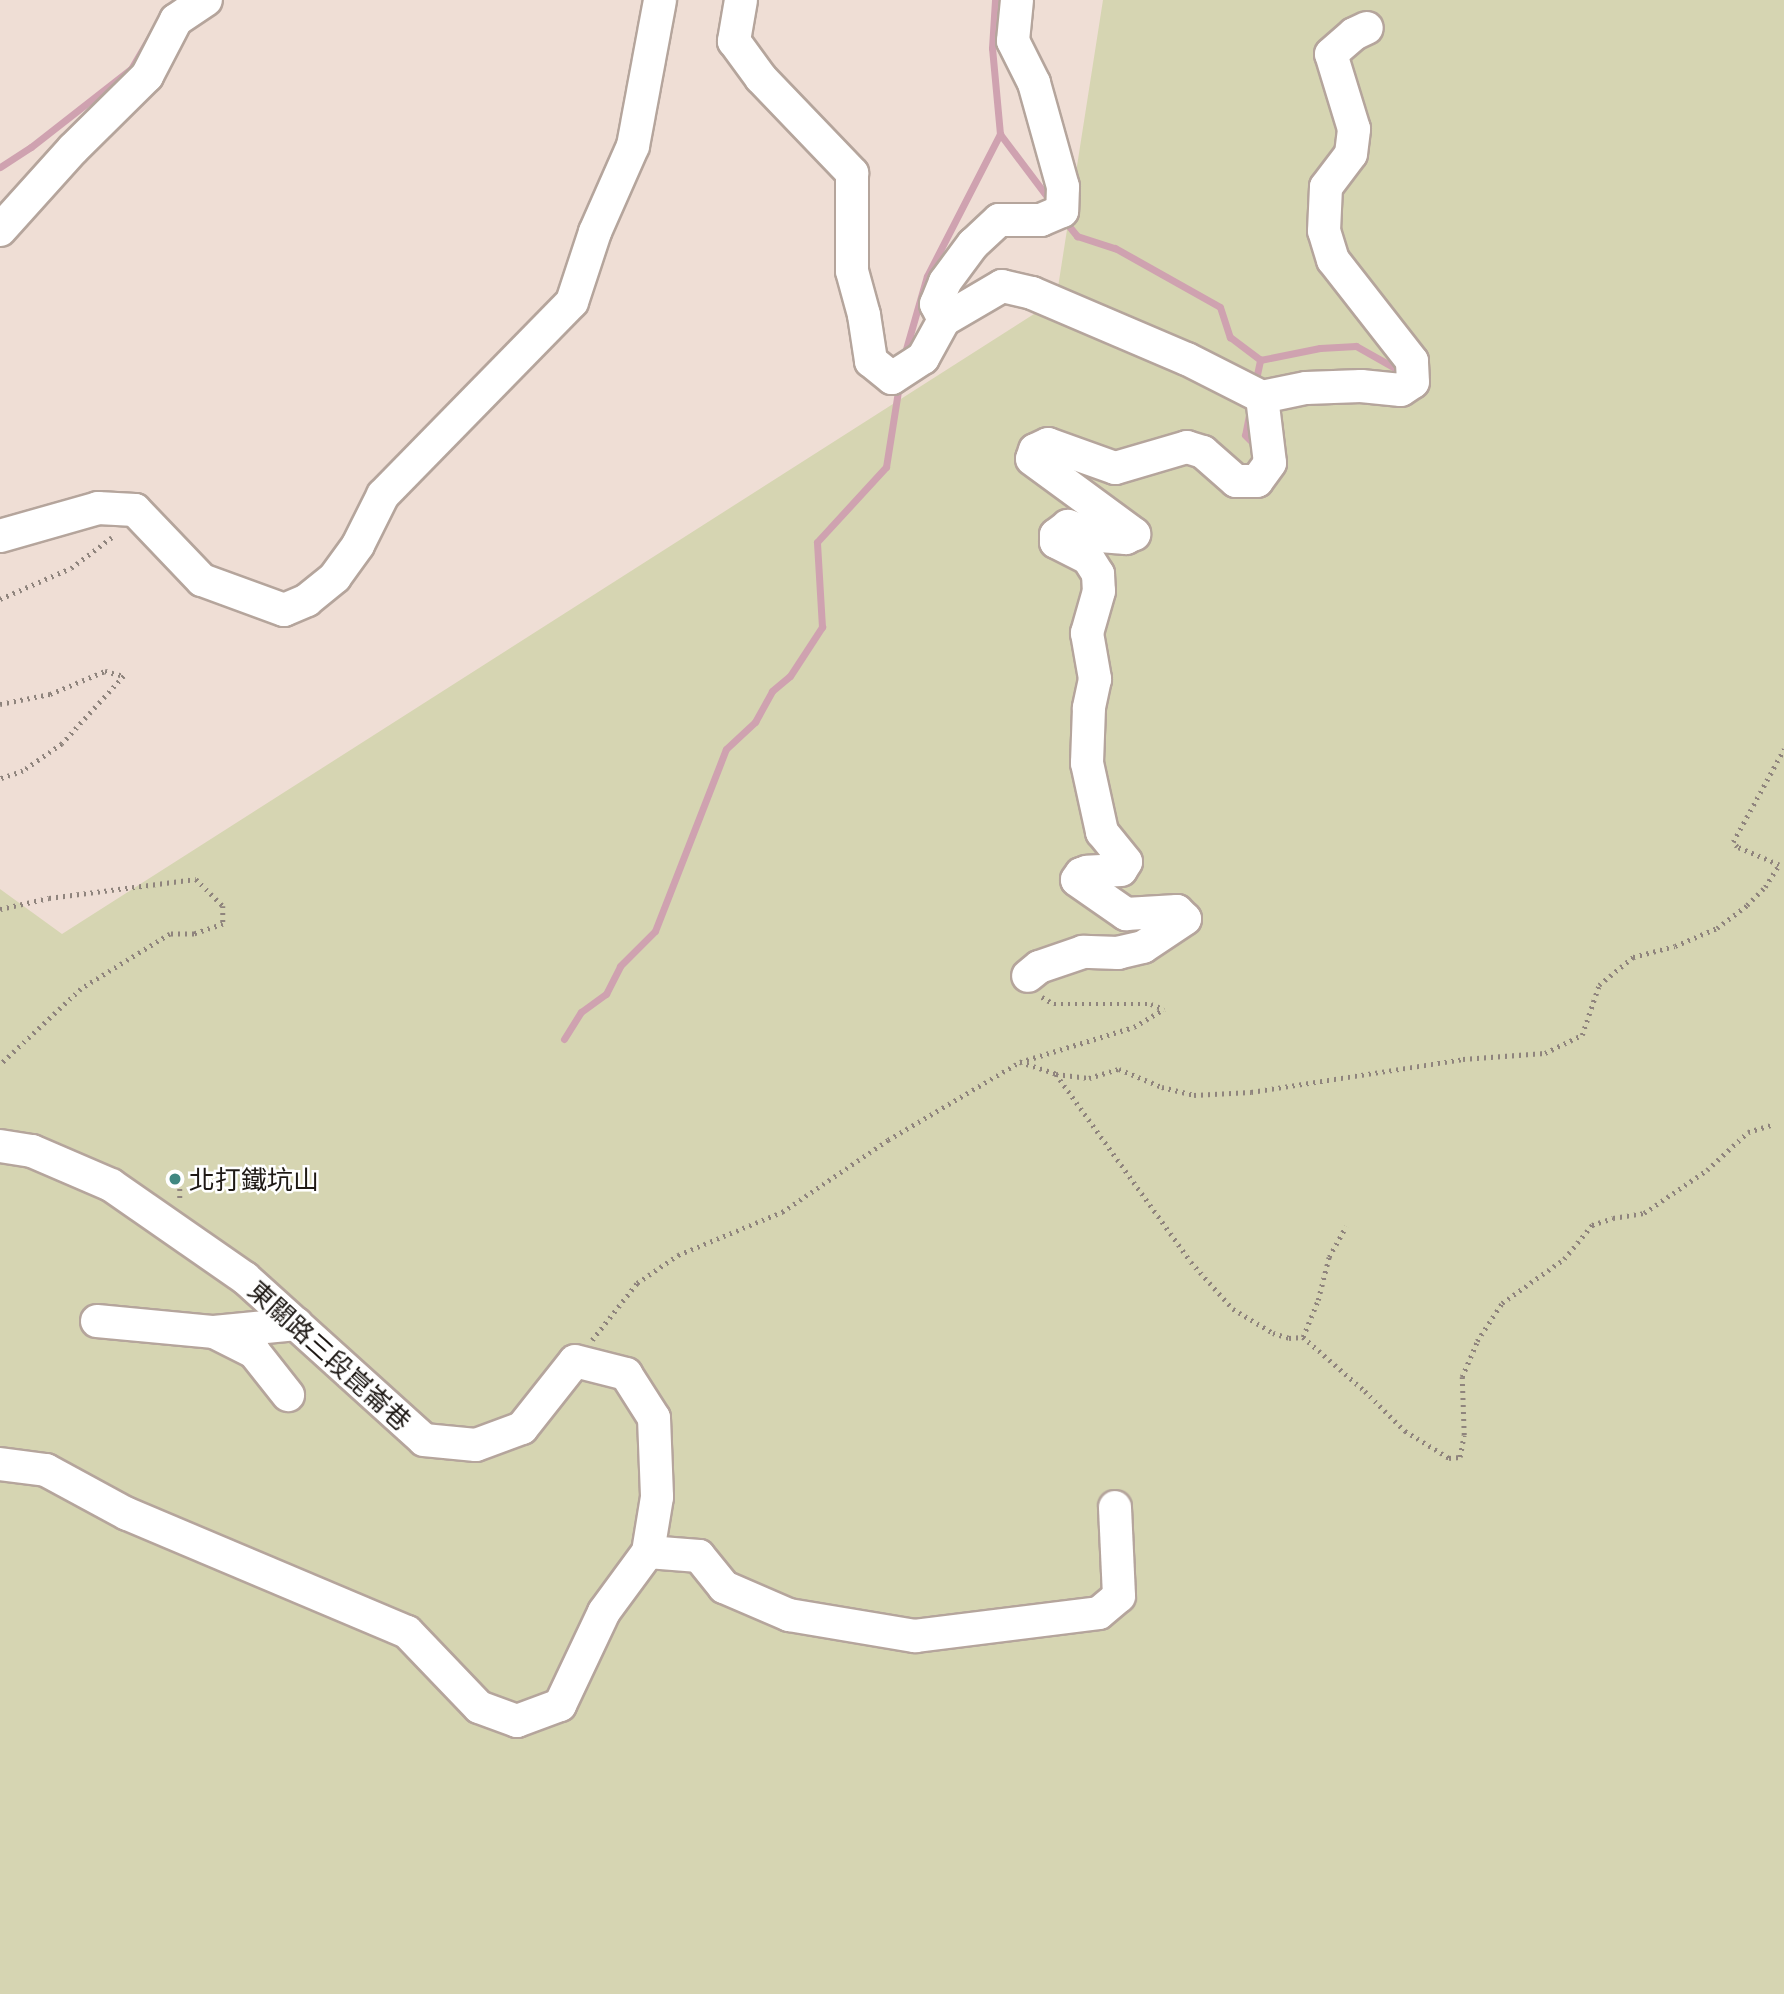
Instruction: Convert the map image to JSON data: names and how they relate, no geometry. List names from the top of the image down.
{
  "streets": {
    "street": ["東關路三段崑崙巷"]
  },
  "places": ["北打鐵坑山"]
}
